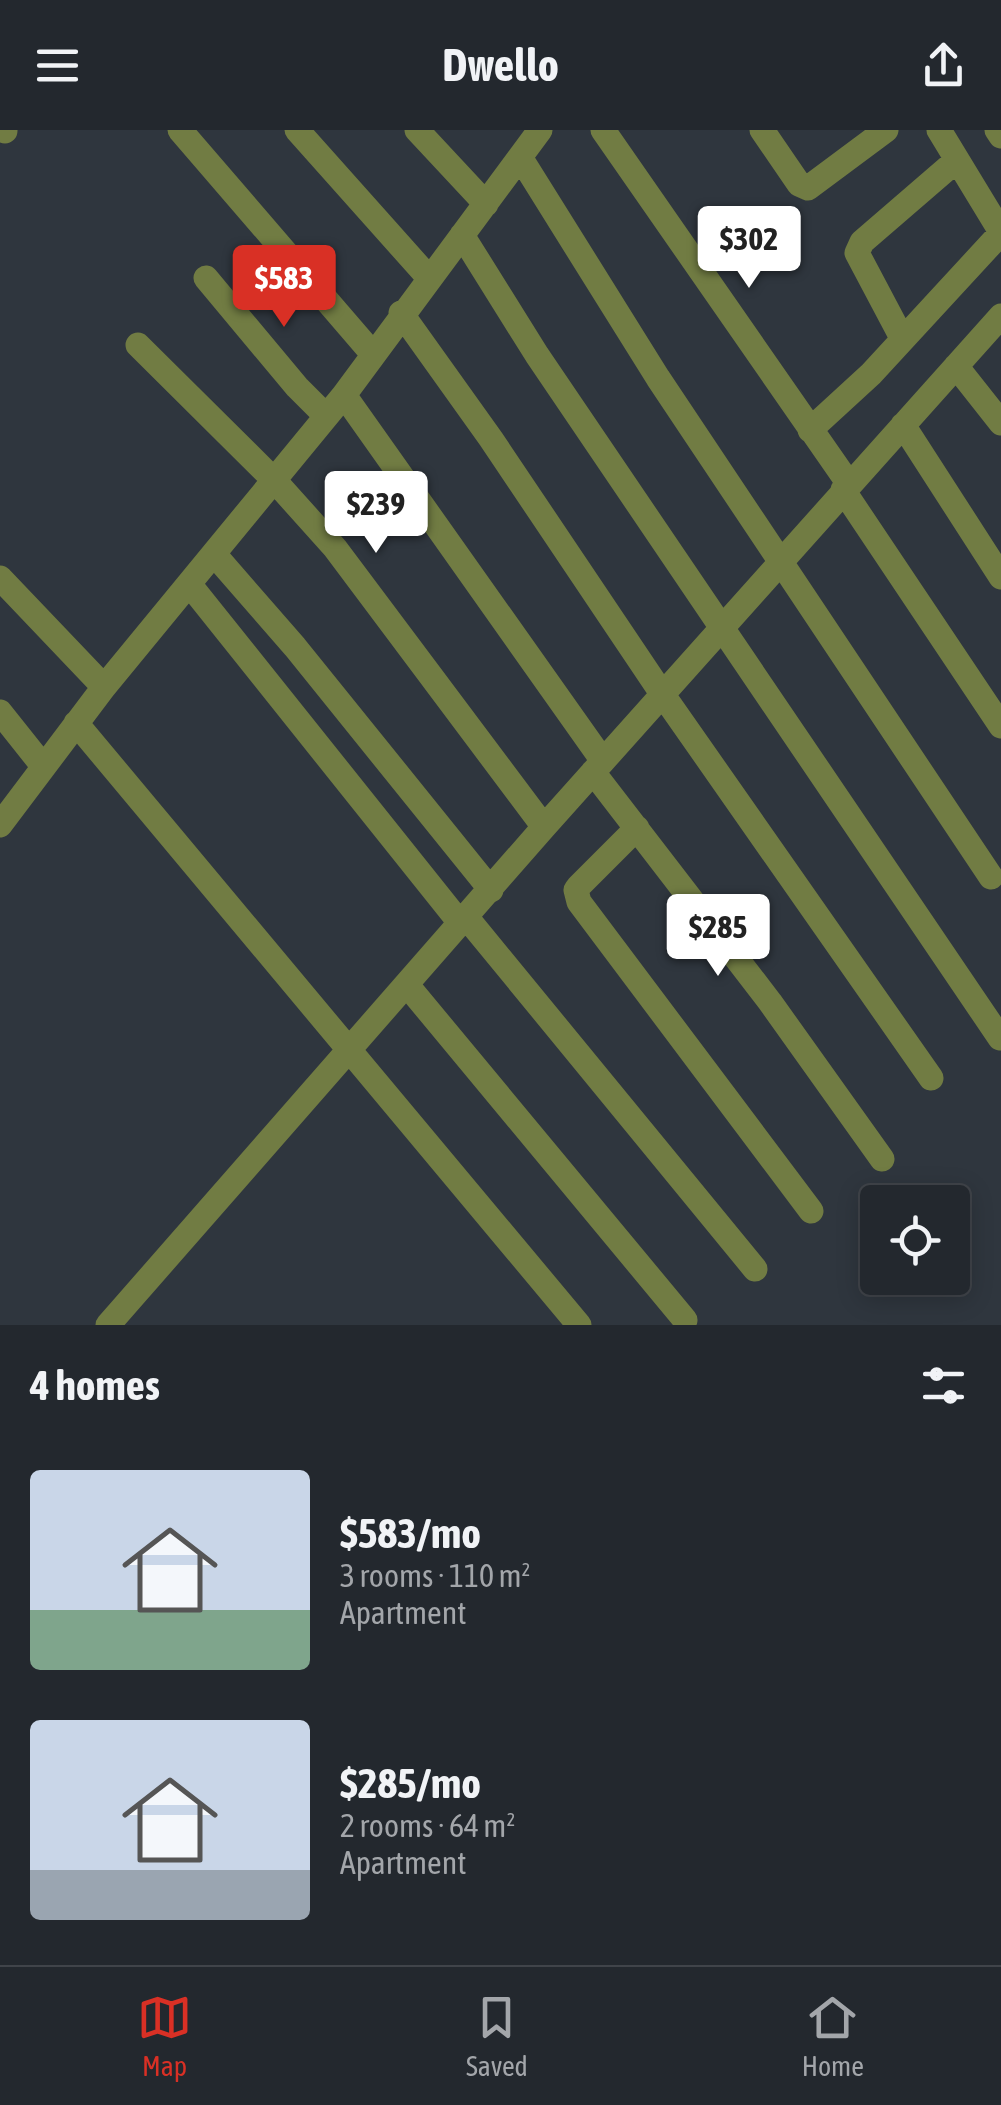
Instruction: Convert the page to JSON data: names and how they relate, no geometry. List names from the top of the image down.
{
  "page": {
    "header": "Dwello",
    "price": [
      "$302",
      "$583",
      "$239",
      "$285"
    ],
    "heading": "4 homes",
    "list": [
      {
        "name": "$583/mo",
        "note": "3 rooms · 110 m² · Apartment"
      },
      {
        "name": "$285/mo",
        "note": "2 rooms · 64 m² · Apartment"
      }
    ],
    "tabs": ["Map", "Saved", "Home"]
  }
}
